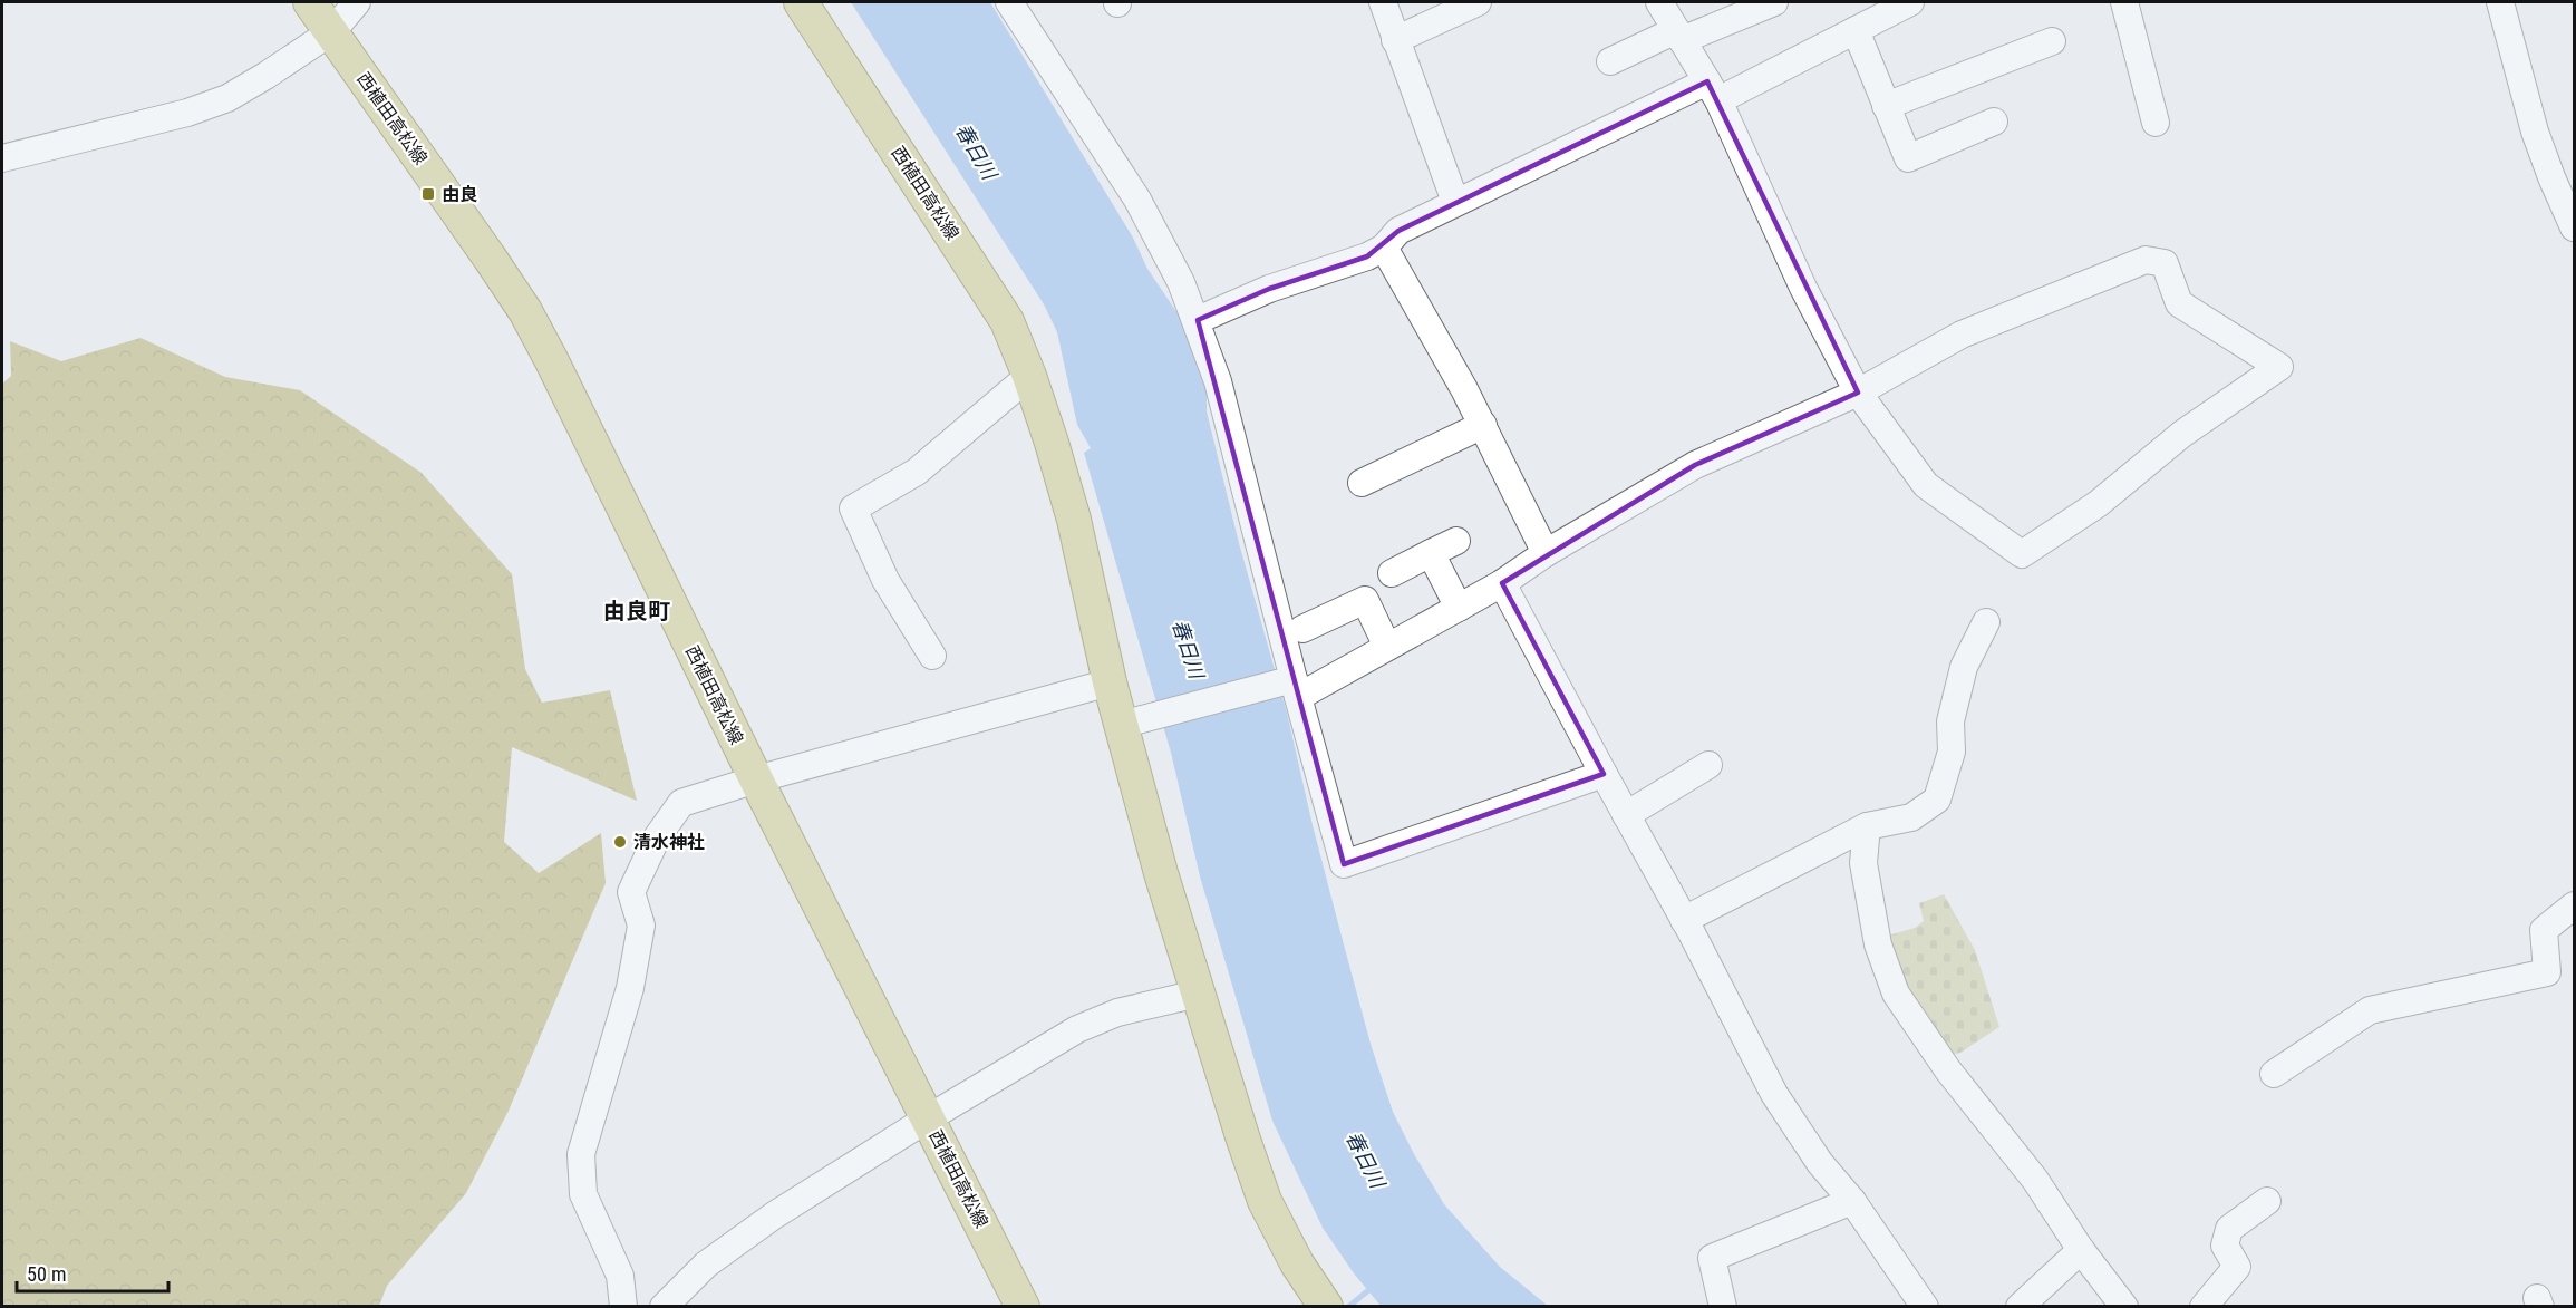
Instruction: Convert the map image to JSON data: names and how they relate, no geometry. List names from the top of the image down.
{
  "streets": {
    "main road": ["西植田高松線"]
  },
  "districts": ["由良町"],
  "water": ["春日川"],
  "places": {
    "transit": ["由良"],
    "other": ["清水神社"]
  },
  "scale_bar": "50 m"
}
